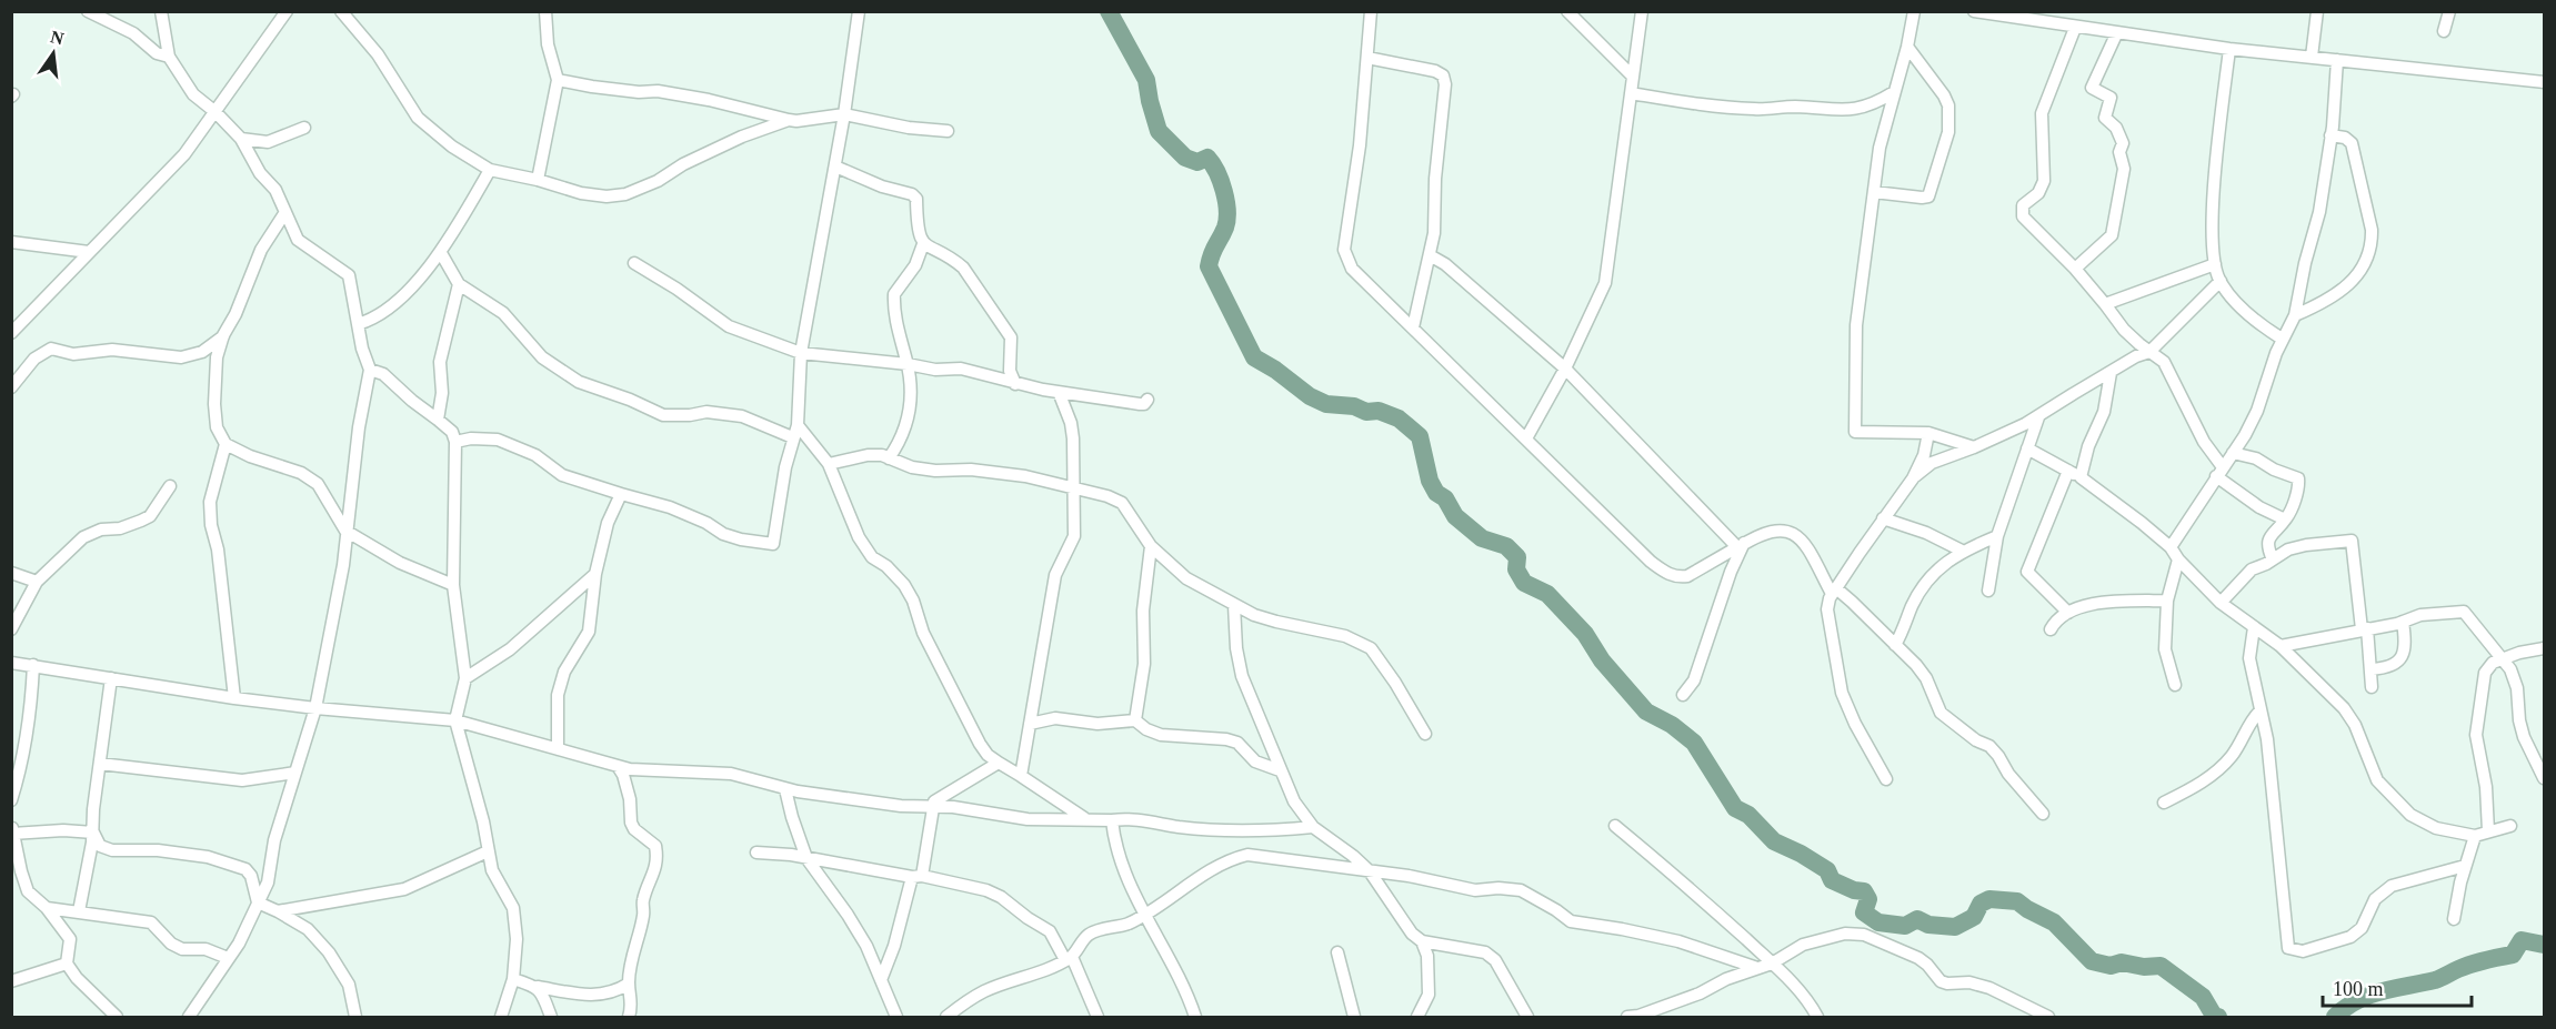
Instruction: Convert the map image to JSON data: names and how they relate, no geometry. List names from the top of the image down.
{
  "scale_bar": "100 m",
  "north": "top"
}
